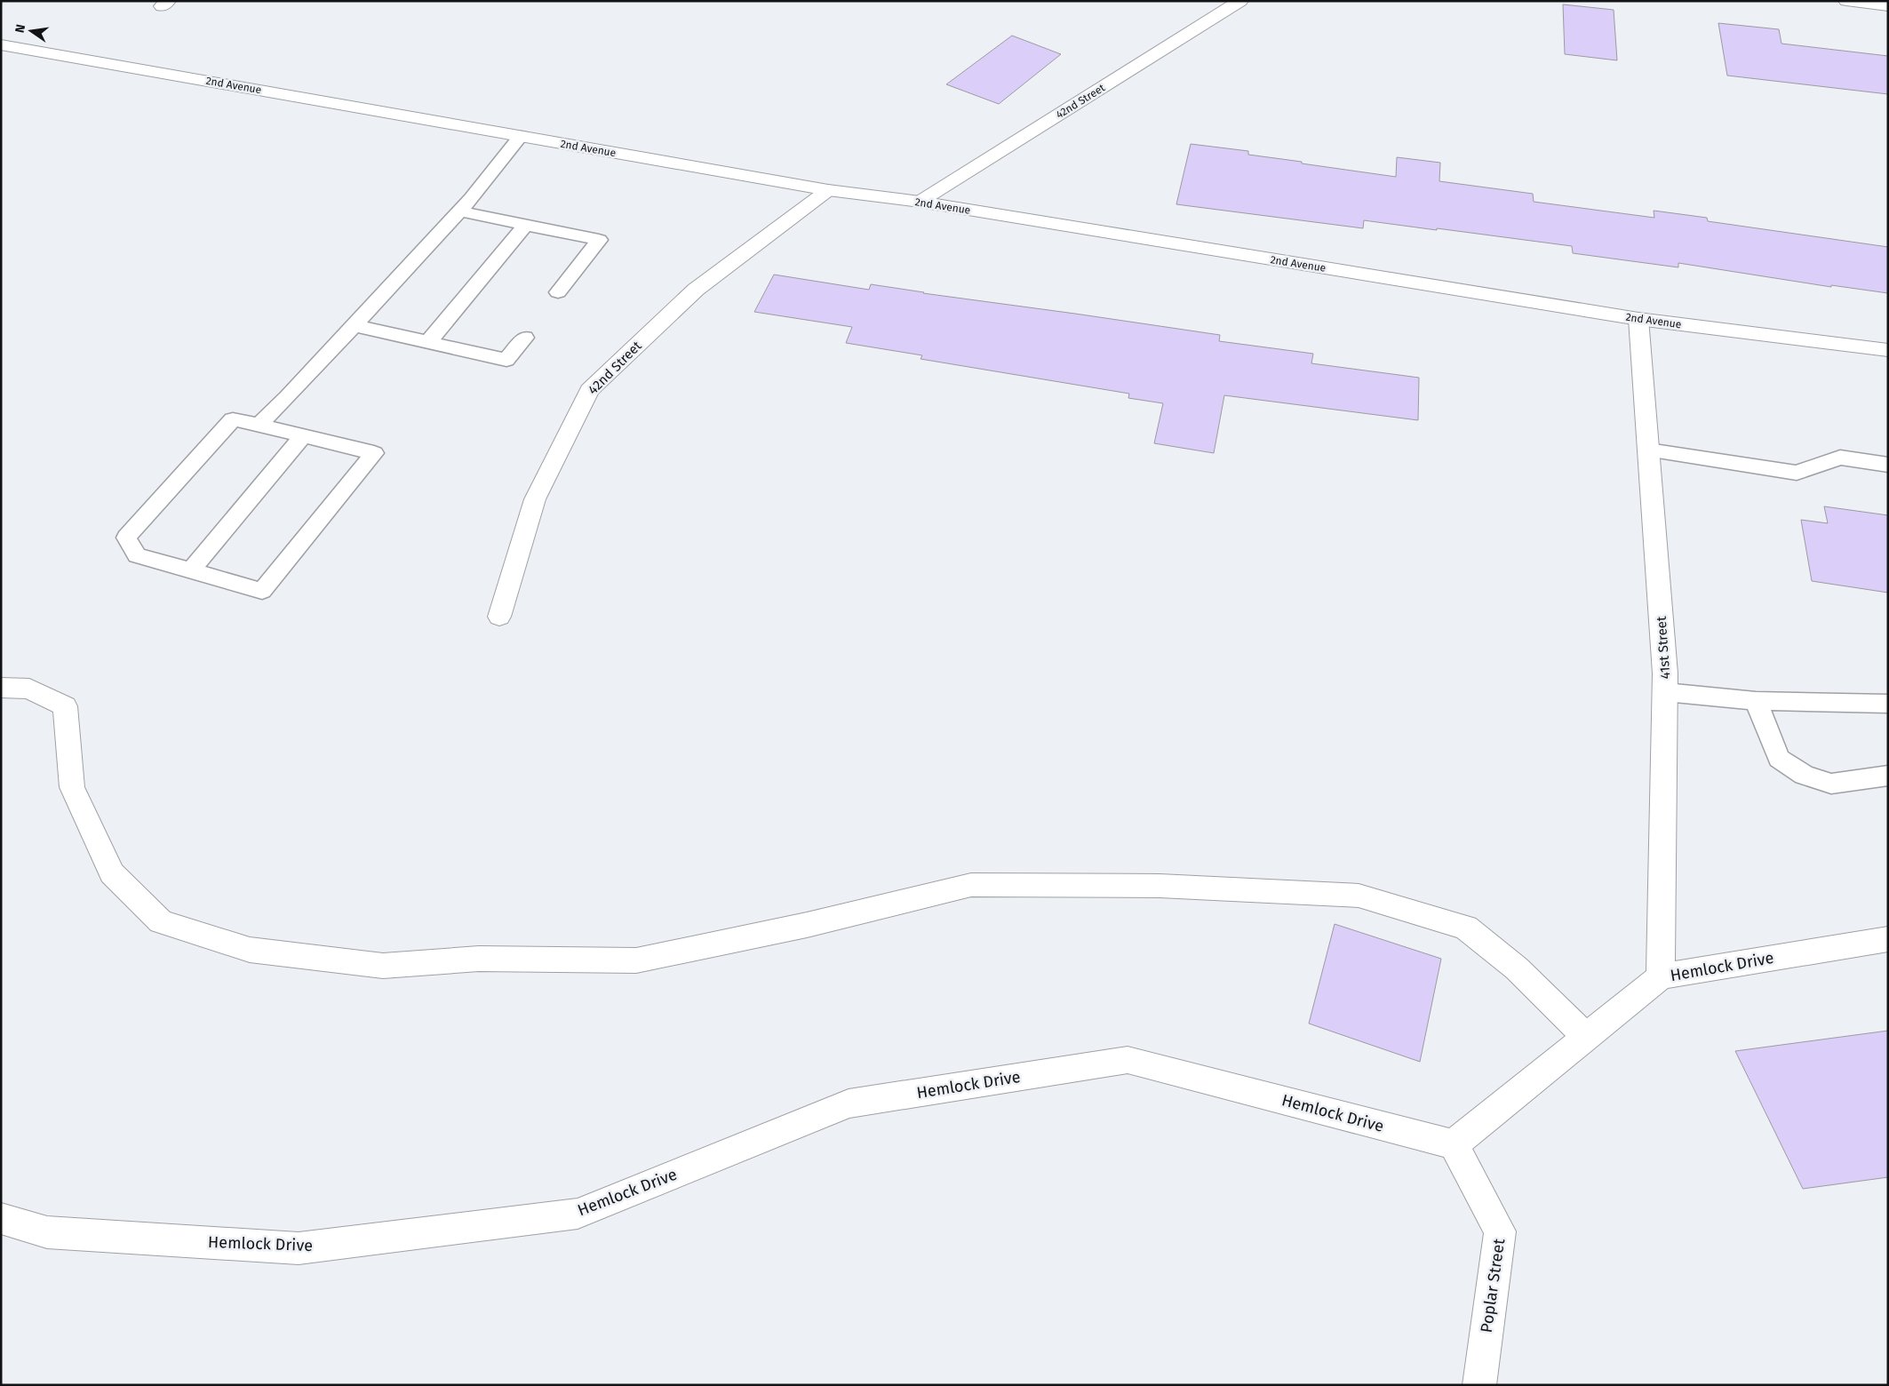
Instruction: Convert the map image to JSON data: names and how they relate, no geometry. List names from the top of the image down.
{
  "streets": {
    "street": [
      "2nd Avenue",
      "42nd Street",
      "41st Street",
      "Hemlock Drive",
      "Poplar Street"
    ]
  },
  "crossings": [
    ["2nd Avenue", "42nd Street"],
    ["2nd Avenue", "41st Street"],
    ["41st Street", "Hemlock Drive"],
    ["Hemlock Drive", "Poplar Street"]
  ],
  "north": "left"
}
